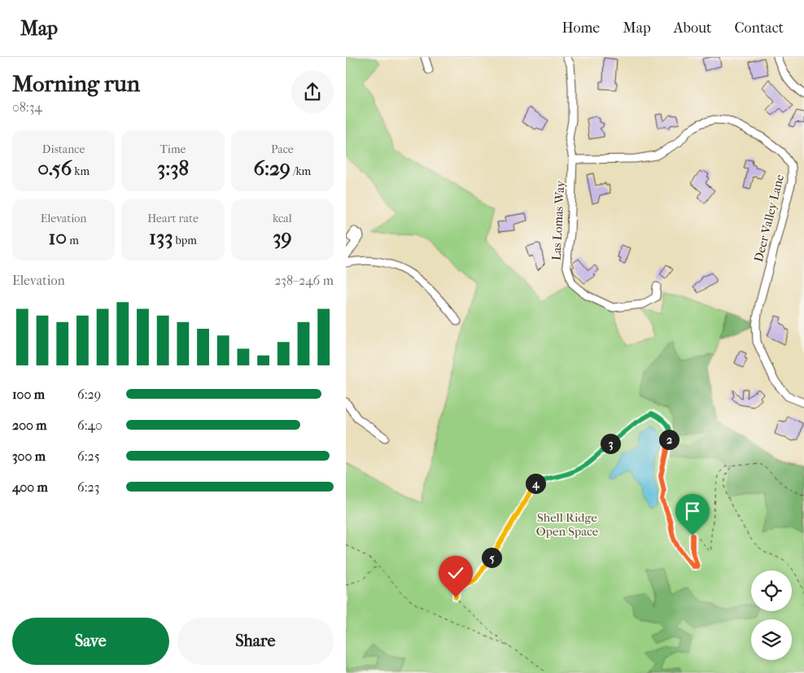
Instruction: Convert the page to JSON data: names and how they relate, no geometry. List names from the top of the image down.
{
  "streets": {
    "street": ["Deer Valley Lane", "Las Lomas Way"]
  },
  "crossings": [
    ["Deer Valley Lane", "Las Lomas Way"]
  ],
  "parks": ["Shell Ridge Open Space"],
  "page": {
    "header": "Map",
    "nav": [
      "Home",
      "Map",
      "About",
      "Contact"
    ],
    "heading": ["Morning run", "08:34"],
    "stats": [
      ["Distance", "0.56 km"],
      ["Time", "3:38"],
      ["Pace", "6:29 /km"],
      ["Elevation", "10 m"],
      ["Heart rate", "133 bpm"],
      ["kcal", "39"]
    ],
    "chart": ["Elevation", "238–246 m"],
    "list": [
      {
        "name": "100 m",
        "note": "6:29"
      },
      {
        "name": "200 m",
        "note": "6:40"
      },
      {
        "name": "300 m",
        "note": "6:25"
      },
      {
        "name": "400 m",
        "note": "6:23"
      }
    ],
    "pins": [
      "2",
      "3",
      "4",
      "5"
    ],
    "buttons": ["Save", "Share"]
  }
}
